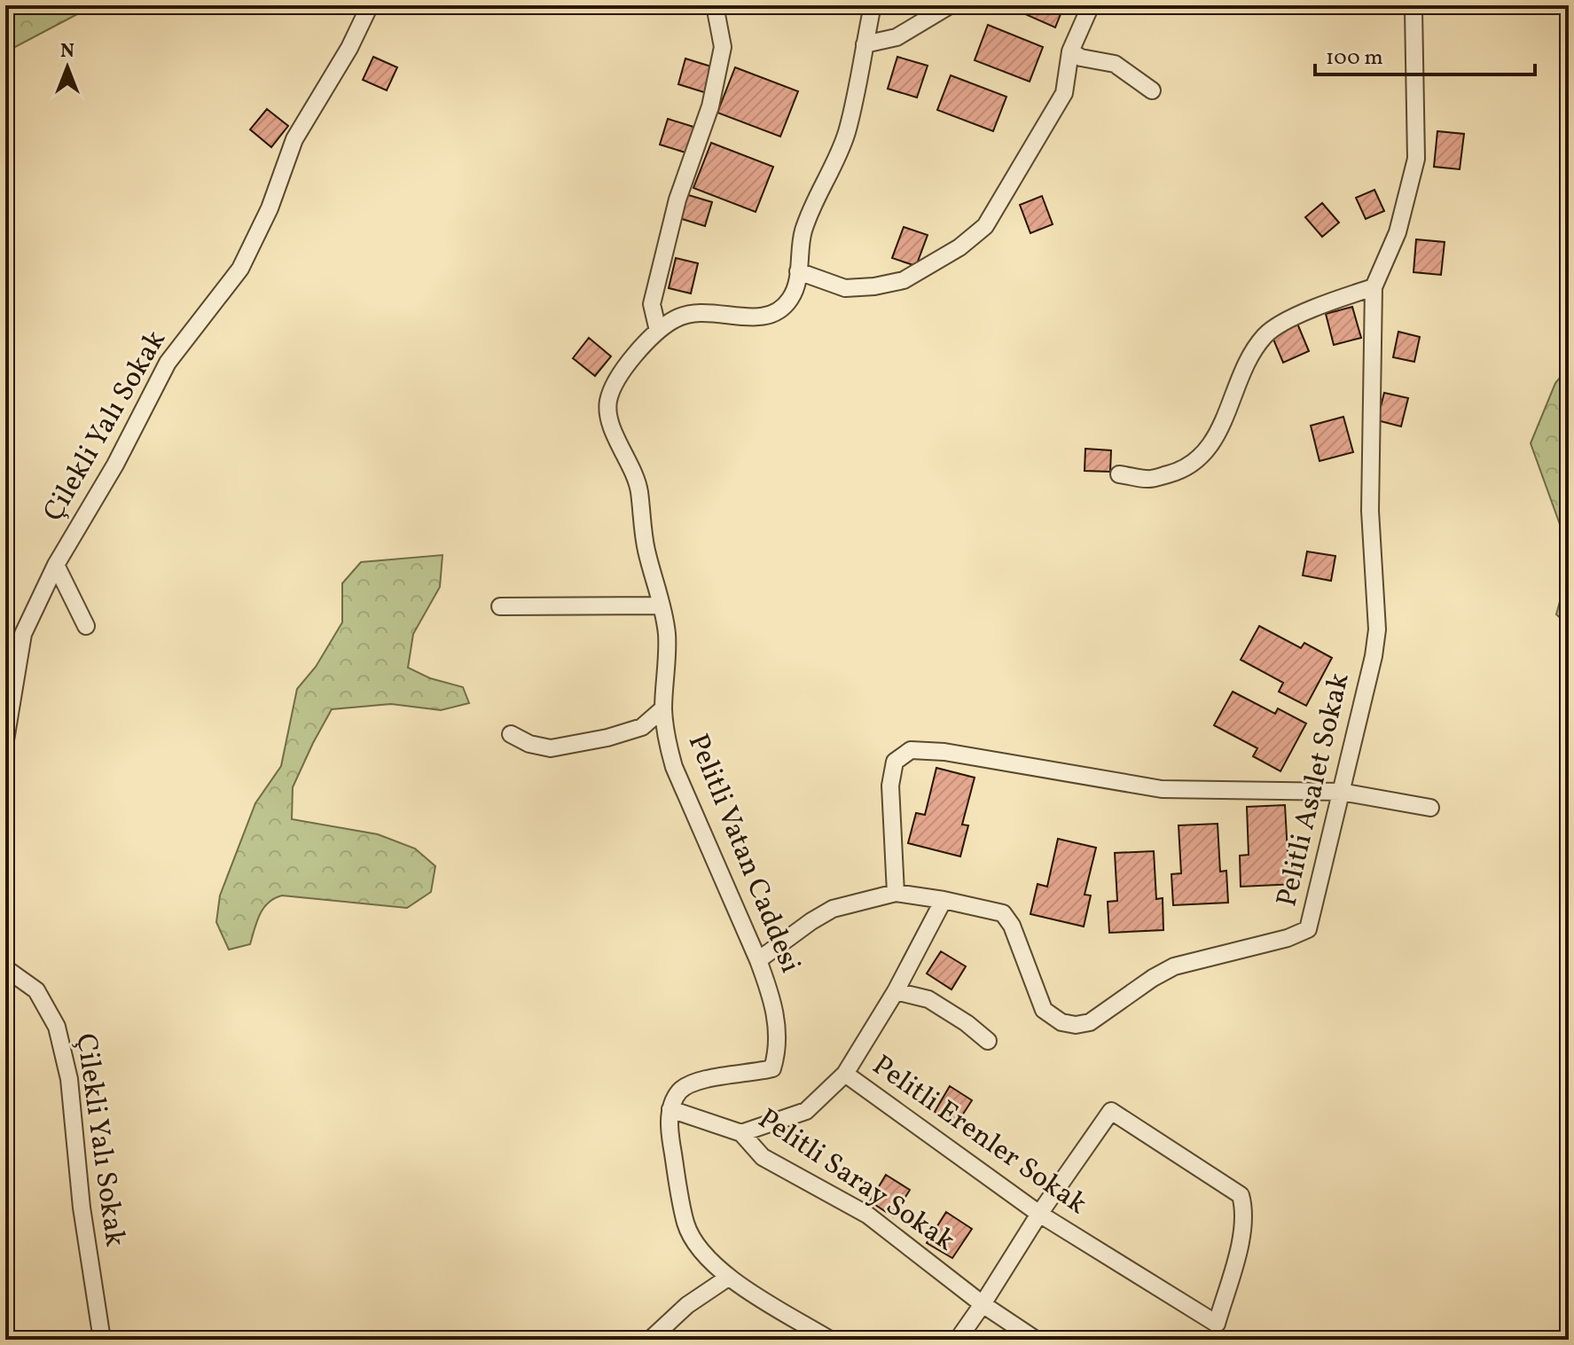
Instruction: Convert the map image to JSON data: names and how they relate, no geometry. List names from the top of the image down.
{
  "streets": {
    "street": [
      "Çilekli Yalı Sokak",
      "Pelitli Asalet Sokak",
      "Pelitli Vatan Caddesi",
      "Pelitli Erenler Sokak",
      "Pelitli Saray Sokak"
    ]
  },
  "crossings": [
    ["Pelitli Asalet Sokak", "Pelitli Vatan Caddesi"],
    ["Pelitli Asalet Sokak", "Pelitli Erenler Sokak"],
    ["Pelitli Vatan Caddesi", "Pelitli Saray Sokak"]
  ],
  "scale_bar": "100 m",
  "north": "top"
}
